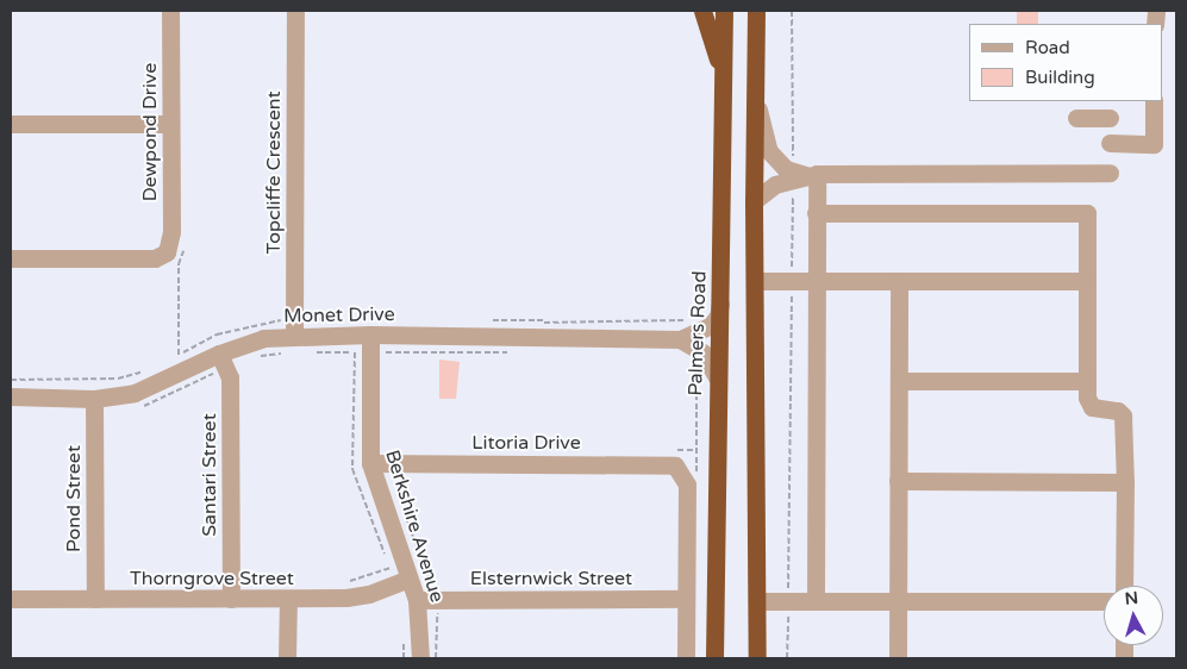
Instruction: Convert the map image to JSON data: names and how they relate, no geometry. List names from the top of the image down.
{
  "streets": {
    "highway": ["Palmers Road"],
    "street": [
      "Dewpond Drive",
      "Topcliffe Crescent",
      "Monet Drive",
      "Litoria Drive",
      "Santari Street",
      "Pond Street",
      "Berkshire Avenue",
      "Thorngrove Street",
      "Elsternwick Street"
    ]
  },
  "crossings": [
    ["Topcliffe Crescent", "Monet Drive"],
    ["Monet Drive", "Palmers Road"],
    ["Monet Drive", "Santari Street"],
    ["Monet Drive", "Pond Street"],
    ["Monet Drive", "Berkshire Avenue"],
    ["Litoria Drive", "Berkshire Avenue"],
    ["Litoria Drive", "Elsternwick Street"],
    ["Santari Street", "Thorngrove Street"],
    ["Pond Street", "Thorngrove Street"],
    ["Berkshire Avenue", "Thorngrove Street"],
    ["Berkshire Avenue", "Elsternwick Street"]
  ],
  "legend": ["Road", "Building"],
  "north": "top"
}
